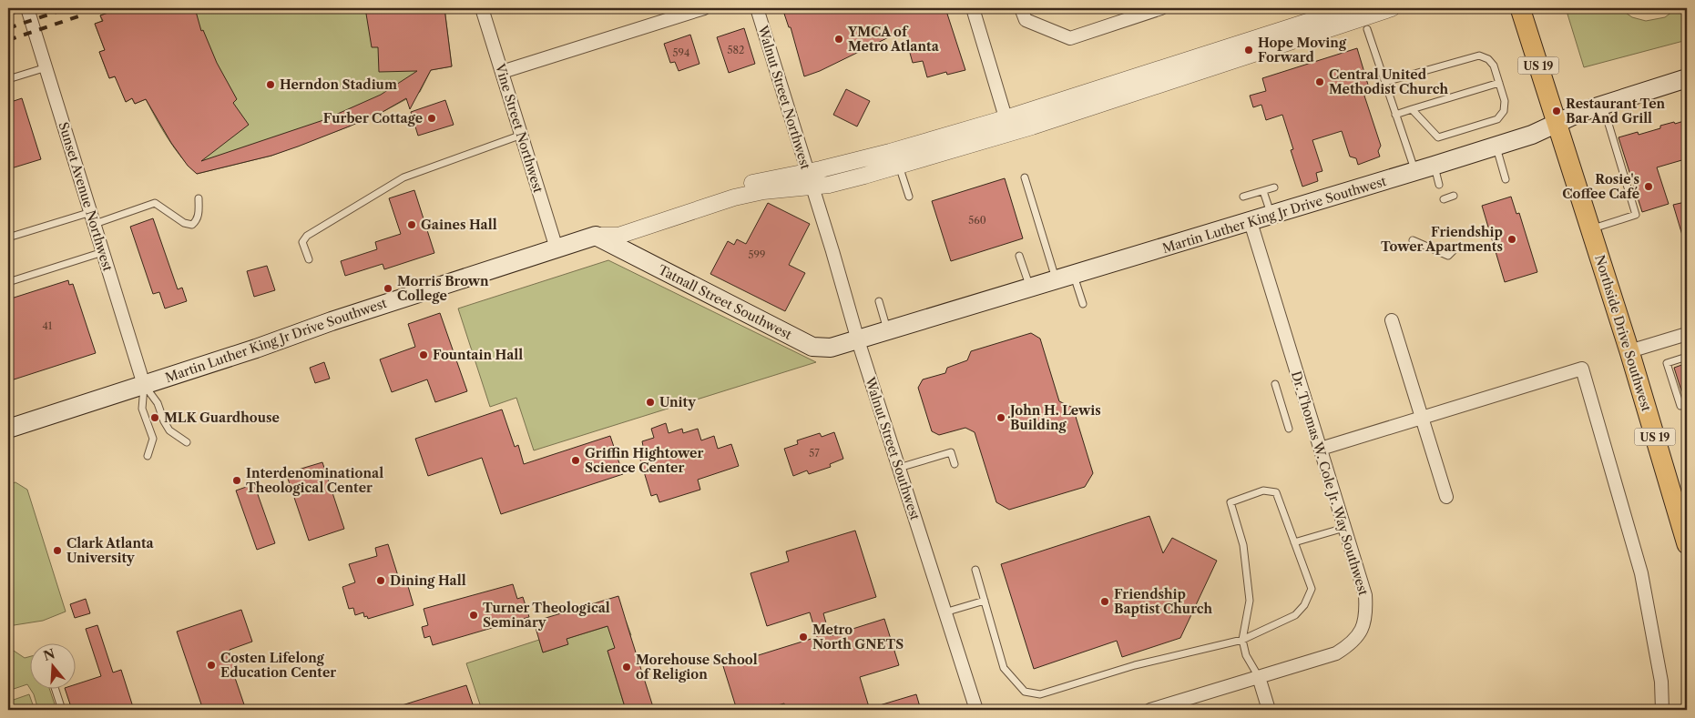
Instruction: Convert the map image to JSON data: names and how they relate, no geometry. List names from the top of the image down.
{
  "streets": {
    "main road": [
      "US 19",
      "Martin Luther King Jr Drive Southwest",
      "Tatnall Street Southwest",
      "Northside Drive Southwest"
    ],
    "street": [
      "Walnut Street Northwest",
      "Vine Street Northwest",
      "Sunset Avenue Northwest",
      "Walnut Street Southwest",
      "Dr. Thomas W. Cole Jr. Way Southwest"
    ]
  },
  "crossings": [
    ["US 19", "Martin Luther King Jr Drive Southwest"],
    ["US 19", "Northside Drive Southwest"],
    ["Walnut Street Northwest", "Walnut Street Southwest"],
    ["Vine Street Northwest", "Martin Luther King Jr Drive Southwest"],
    ["Sunset Avenue Northwest", "Martin Luther King Jr Drive Southwest"],
    ["Martin Luther King Jr Drive Southwest", "Tatnall Street Southwest"],
    ["Martin Luther King Jr Drive Southwest", "Northside Drive Southwest"],
    ["Martin Luther King Jr Drive Southwest", "Walnut Street Southwest"],
    ["Martin Luther King Jr Drive Southwest", "Dr. Thomas W. Cole Jr. Way Southwest"],
    ["Tatnall Street Southwest", "Walnut Street Southwest"]
  ],
  "places": [
    "YMCA of Metro Atlanta",
    "Hope Moving Forward",
    "Central United Methodist Church",
    "Herndon Stadium",
    "Restaurant Ten Bar And Grill",
    "Furber Cottage",
    "Rosie's Coffee Café",
    "Gaines Hall",
    "Friendship Tower Apartments",
    "Morris Brown College",
    "Fountain Hall",
    "Unity",
    "MLK Guardhouse",
    "John H. Lewis Building",
    "Griffin Hightower Science Center",
    "Interdenominational Theological Center",
    "Clark Atlanta University",
    "Dining Hall",
    "Friendship Baptist Church",
    "Turner Theological Seminary",
    "Metro North GNETS",
    "Costen Lifelong Education Center",
    "Morehouse School of Religion"
  ],
  "house_numbers": [
    "582",
    "594",
    "560",
    "599",
    "41",
    "57"
  ],
  "north": "top"
}
